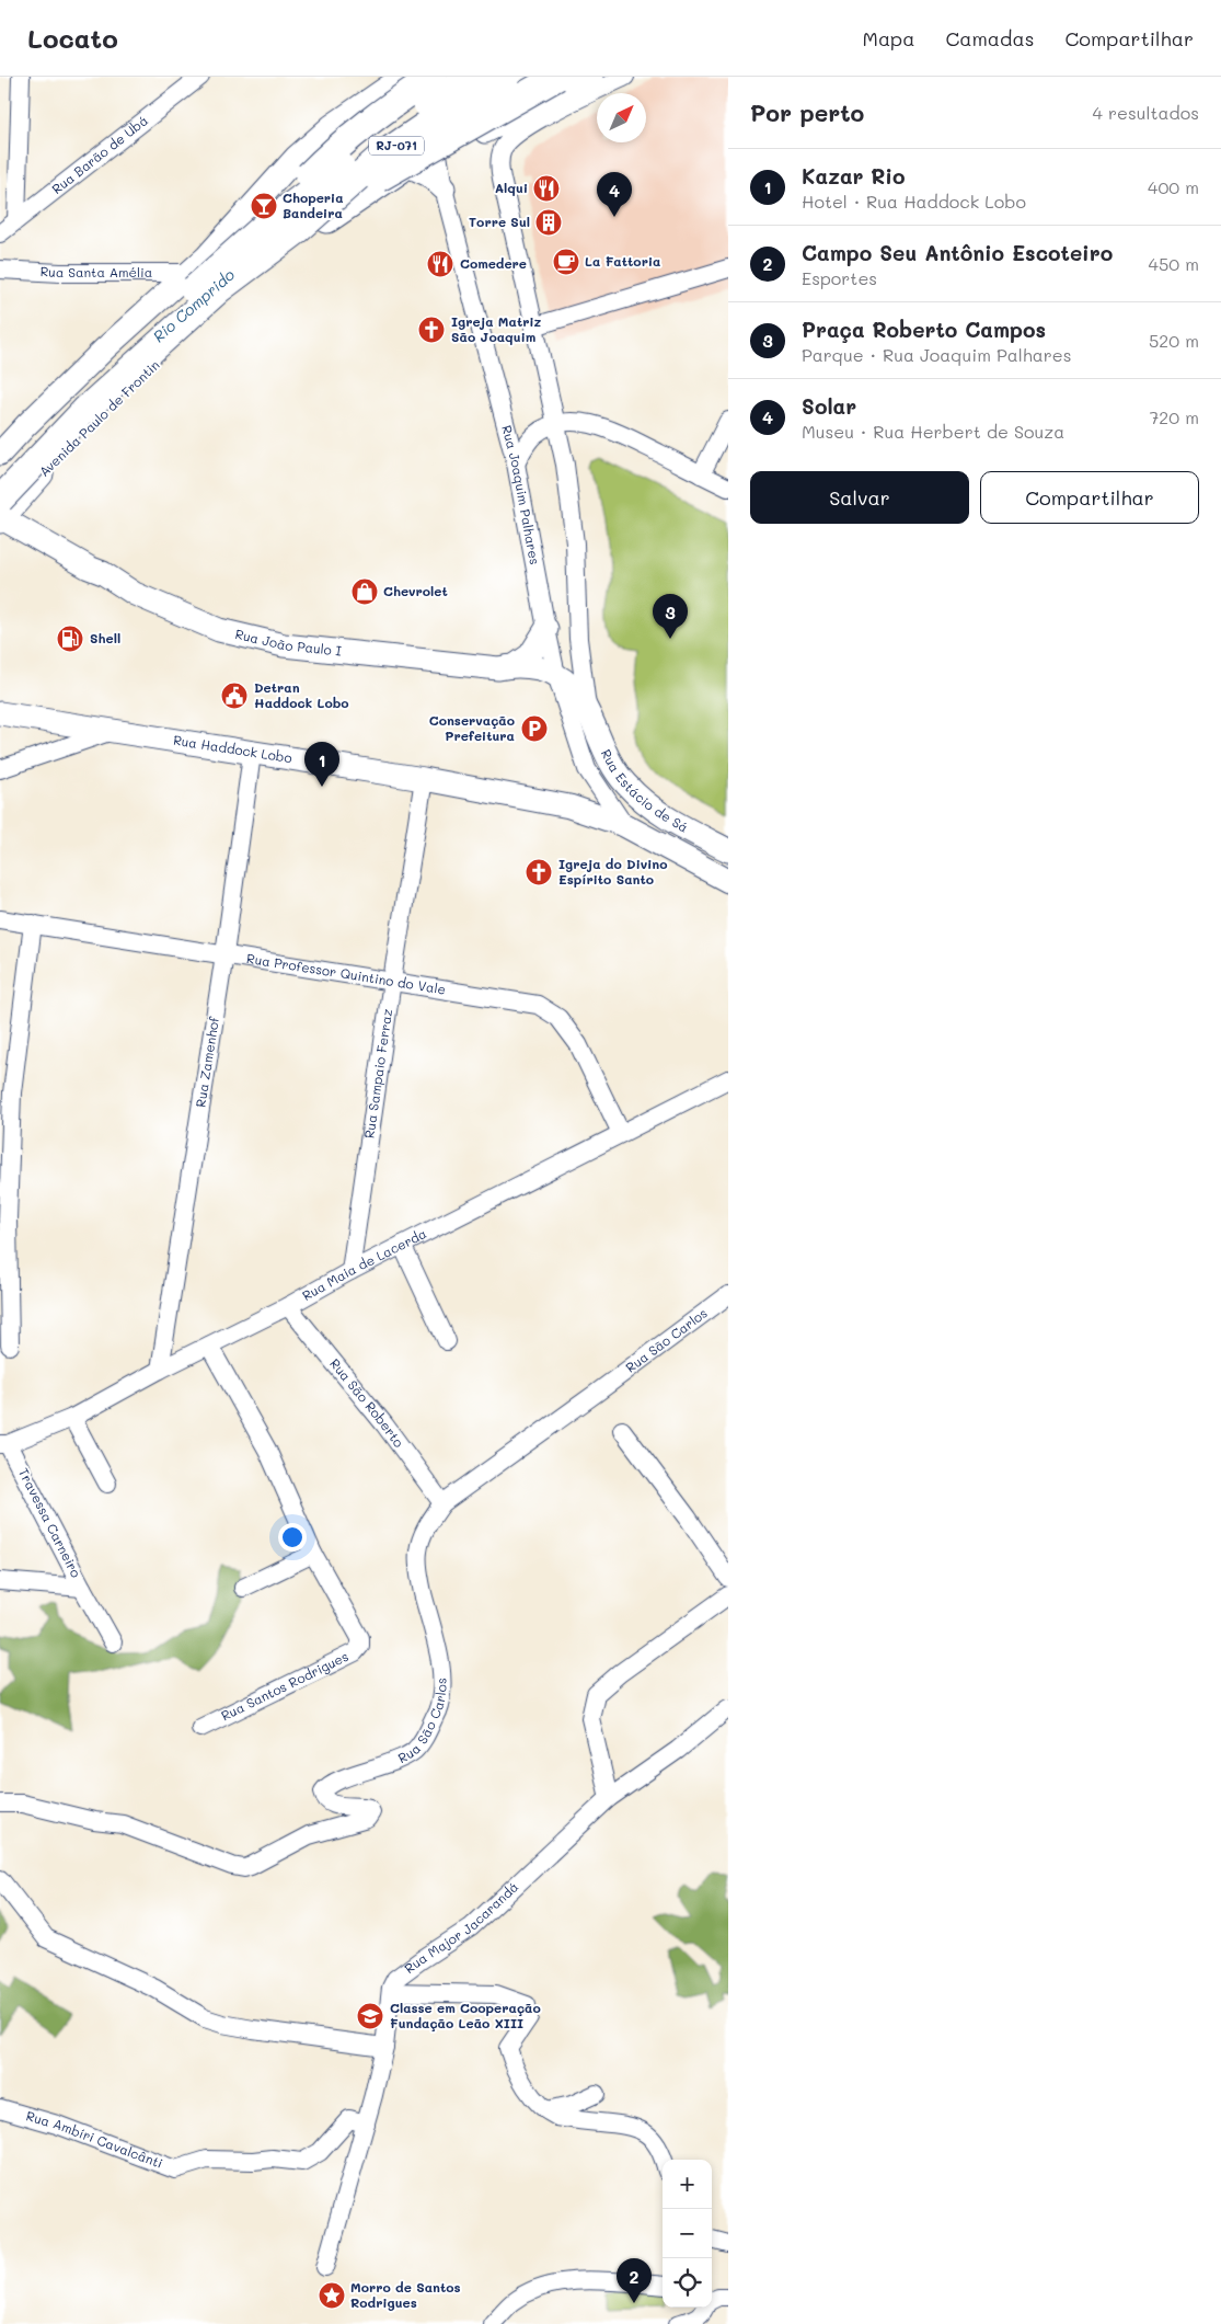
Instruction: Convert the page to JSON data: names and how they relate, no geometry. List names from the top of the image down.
{
  "streets": {
    "highway": ["RJ-071"],
    "main road": [
      "Avenida Paulo de Frontin",
      "Rua João Paulo I",
      "Rua Haddock Lobo",
      "Rua Estácio de Sá"
    ],
    "street": [
      "Rua Barão de Ubá",
      "Rua Santa Amélia",
      "Rua Joaquim Palhares",
      "Rua Professor Quintino do Vale",
      "Rua Zamenhof",
      "Rua Sampaio Ferraz",
      "Rua Maia de Lacerda",
      "Rua São Carlos",
      "Rua São Roberto",
      "Travessa Carneiro",
      "Rua Santos Rodrigues",
      "Rua Major Jacarandá",
      "Rua Ambíri Cavalcânti"
    ]
  },
  "crossings": [
    ["RJ-071", "Avenida Paulo de Frontin"],
    ["RJ-071", "Rua João Paulo I"],
    ["Rua Santa Amélia", "Avenida Paulo de Frontin"],
    ["Avenida Paulo de Frontin", "Rua Joaquim Palhares"],
    ["Avenida Paulo de Frontin", "Rua João Paulo I"],
    ["Rua Joaquim Palhares", "Rua João Paulo I"],
    ["Rua Joaquim Palhares", "Rua Haddock Lobo"],
    ["Rua Joaquim Palhares", "Rua Estácio de Sá"],
    ["Rua João Paulo I", "Rua Estácio de Sá"],
    ["Rua Haddock Lobo", "Rua Estácio de Sá"],
    ["Rua Haddock Lobo", "Rua Zamenhof"],
    ["Rua Haddock Lobo", "Rua Sampaio Ferraz"],
    ["Rua Professor Quintino do Vale", "Rua Zamenhof"],
    ["Rua Professor Quintino do Vale", "Rua Sampaio Ferraz"],
    ["Rua Professor Quintino do Vale", "Rua Maia de Lacerda"],
    ["Rua Zamenhof", "Rua Maia de Lacerda"],
    ["Rua Sampaio Ferraz", "Rua Maia de Lacerda"],
    ["Rua Maia de Lacerda", "Rua São Roberto"],
    ["Rua Maia de Lacerda", "Travessa Carneiro"],
    ["Rua Maia de Lacerda", "Rua Santos Rodrigues"],
    ["Rua São Carlos", "Rua São Roberto"],
    ["Rua Major Jacarandá", "Rua Ambíri Cavalcânti"]
  ],
  "water": ["Rio Comprido"],
  "places": {
    "restaurant": ["Alqui", "Comedere"],
    "bar": ["Choperia Bandeira"],
    "building": ["Torre Sul"],
    "cafe": ["La Fattoria"],
    "church": ["Igreja Matriz São Joaquim", "Igreja do Divino Espírito Santo"],
    "shop": ["Chevrolet"],
    "fuel station": ["Shell"],
    "public building": ["Detran Haddock Lobo"],
    "parking": ["Conservação Prefeitura"],
    "school or university": ["Classe em Cooperação Fundação Leão XIII"],
    "place": ["Morro de Santos Rodrigues"]
  },
  "north": "top right",
  "page": {
    "header": "Locato",
    "nav": ["Mapa", "Camadas", "Compartilhar"],
    "heading": ["Por perto", "4 resultados"],
    "list": [
      {
        "mark": "1",
        "name": "Kazar Rio",
        "note": "Hotel · Rua Haddock Lobo",
        "value": "400 m"
      },
      {
        "mark": "2",
        "name": "Campo Seu Antônio Escoteiro",
        "note": "Esportes",
        "value": "450 m"
      },
      {
        "mark": "3",
        "name": "Praça Roberto Campos",
        "note": "Parque · Rua Joaquim Palhares",
        "value": "520 m"
      },
      {
        "mark": "4",
        "name": "Solar",
        "note": "Museu · Rua Herbert de Souza",
        "value": "720 m"
      }
    ],
    "pins": [
      "4",
      "3",
      "1",
      "2"
    ],
    "buttons": ["Salvar", "Compartilhar"],
    "map_buttons": ["+", "−"]
  }
}
